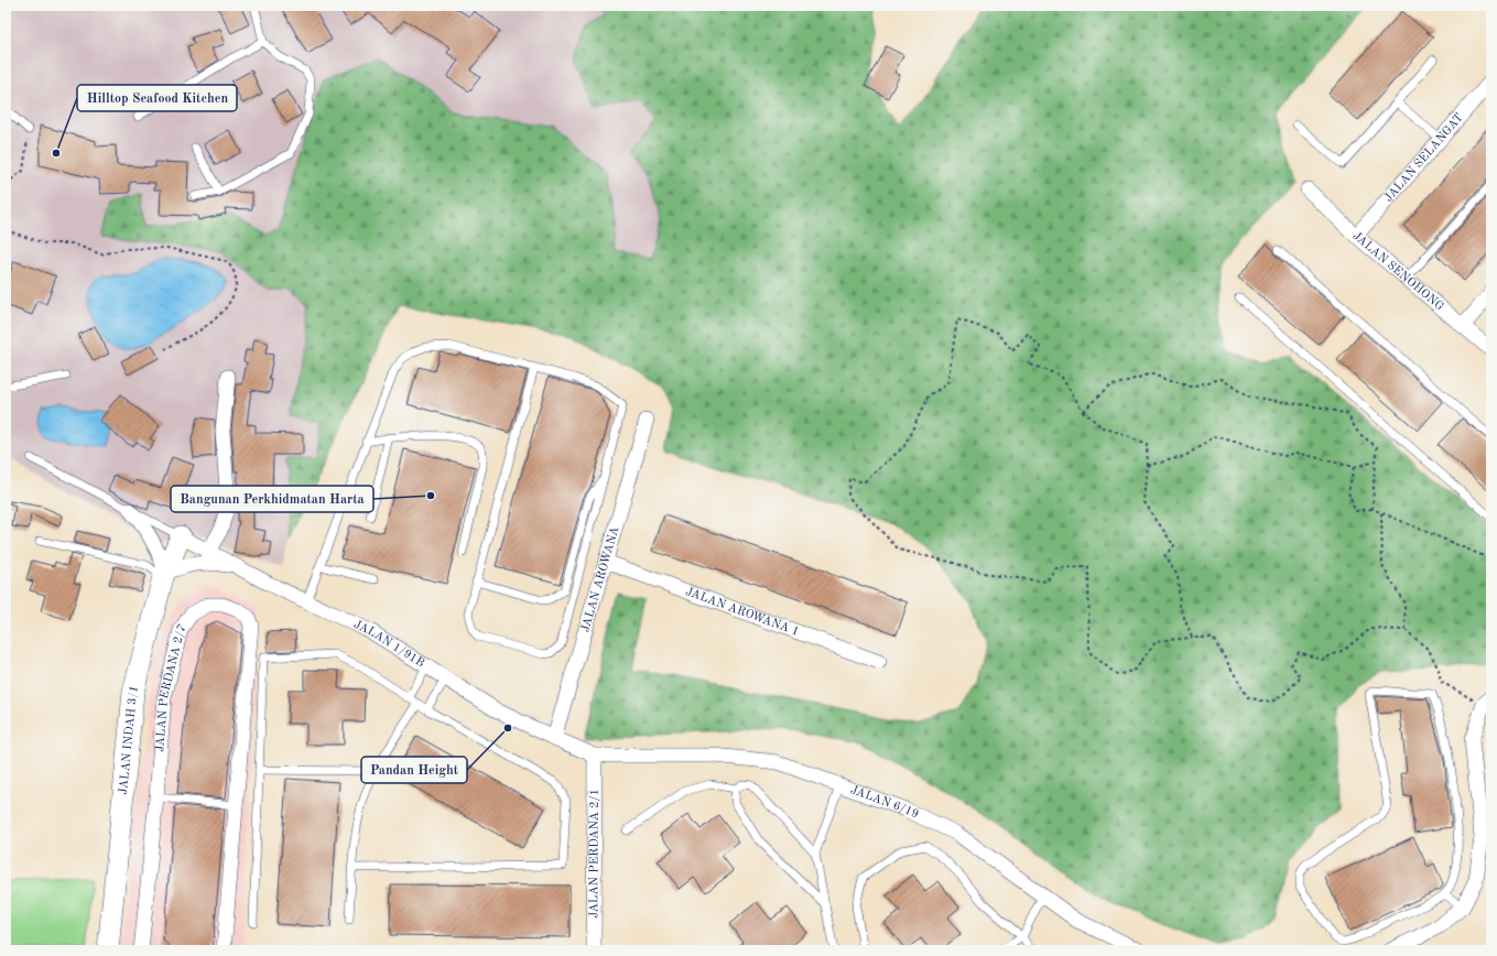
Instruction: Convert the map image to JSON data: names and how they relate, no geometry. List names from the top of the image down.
{
  "streets": {
    "street": [
      "JALAN SELANGAT",
      "JALAN SENOHONG",
      "JALAN AROWANA",
      "JALAN AROWANA 1",
      "JALAN 1/91B",
      "JALAN PERDANA 2/7",
      "JALAN INDAH 3/1",
      "JALAN 6/19",
      "JALAN PERDANA 2/1"
    ]
  },
  "crossings": [
    ["JALAN SELANGAT", "JALAN SENOHONG"],
    ["JALAN AROWANA", "JALAN AROWANA 1"],
    ["JALAN AROWANA", "JALAN 1/91B"],
    ["JALAN 1/91B", "JALAN INDAH 3/1"],
    ["JALAN 1/91B", "JALAN 6/19"],
    ["JALAN 1/91B", "JALAN PERDANA 2/1"],
    ["JALAN 6/19", "JALAN PERDANA 2/1"]
  ],
  "places": ["Hilltop Seafood Kitchen", "Bangunan Perkhidmatan Harta", "Pandan Height"]
}
